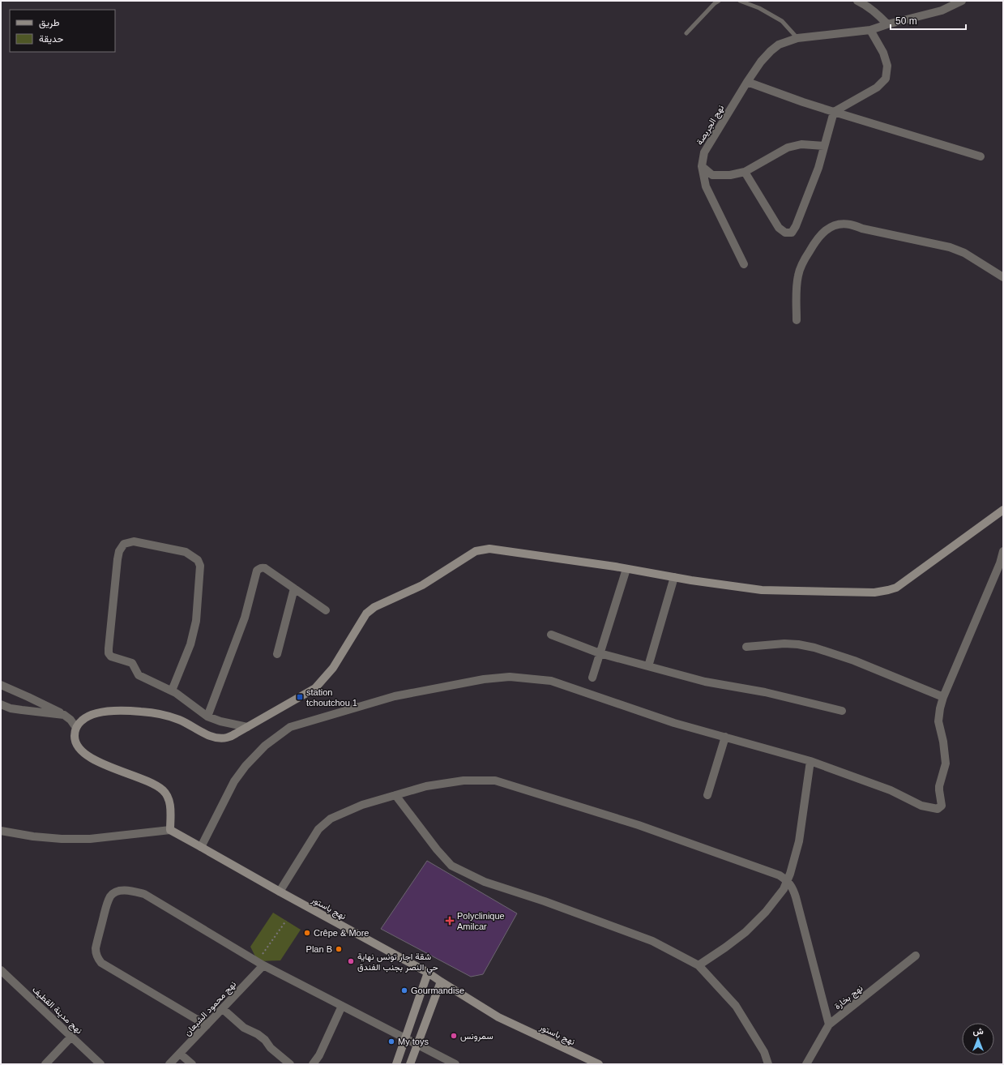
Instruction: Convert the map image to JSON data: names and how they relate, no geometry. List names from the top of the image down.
{
  "streets": {
    "street": [
      "نهج الجريصة",
      "نهج باستور",
      "نهج بخارة",
      "نهج محمود الشبعان",
      "نهج مدينة القطيف"
    ]
  },
  "places": {
    "transit": ["station tchoutchou 1"],
    "health": ["Polyclinique Amilcar"],
    "other": [
      "Crêpe & More",
      "Plan B",
      "شقة اجار تونس نهاية حي النصر بجنب الفندق",
      "Gourmandise",
      "سمرونس",
      "My toys"
    ]
  },
  "legend": ["طريق", "حديقة"],
  "scale_bar": "50 m",
  "north": "top"
}
